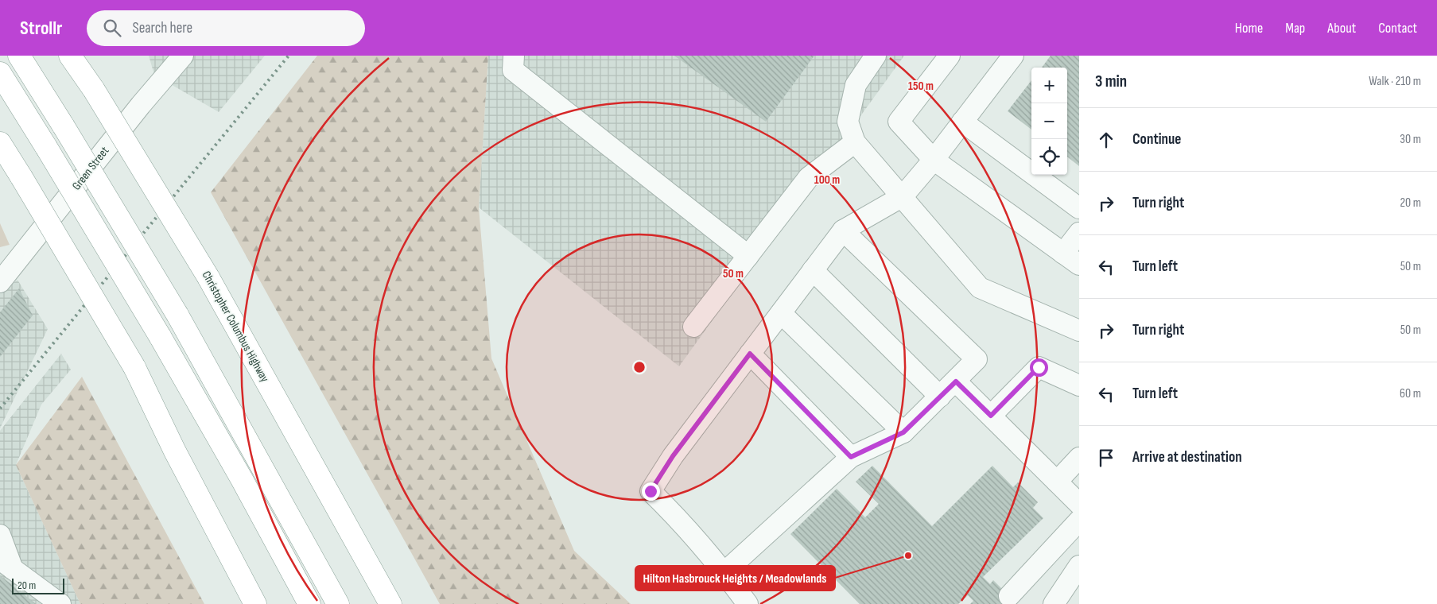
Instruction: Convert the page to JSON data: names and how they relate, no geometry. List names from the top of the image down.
{
  "streets": {
    "highway": ["Christopher Columbus Highway"],
    "street": ["Green Street"]
  },
  "places": ["Hilton Hasbrouck Heights / Meadowlands"],
  "scale_bar": "20 m",
  "page": {
    "header": "Strollr",
    "search": "Search here",
    "nav": [
      "Home",
      "Map",
      "About",
      "Contact"
    ],
    "heading": ["3 min", "Walk · 210 m"],
    "map_buttons": ["+", "−"],
    "list": [
      ["Continue", "30 m"],
      ["Turn right", "20 m"],
      ["Turn left", "50 m"],
      ["Turn right", "50 m"],
      ["Turn left", "60 m"],
      "Arrive at destination"
    ],
    "scale": "20 m"
  },
  "rings": ["150 m", "100 m", "50 m"]
}
